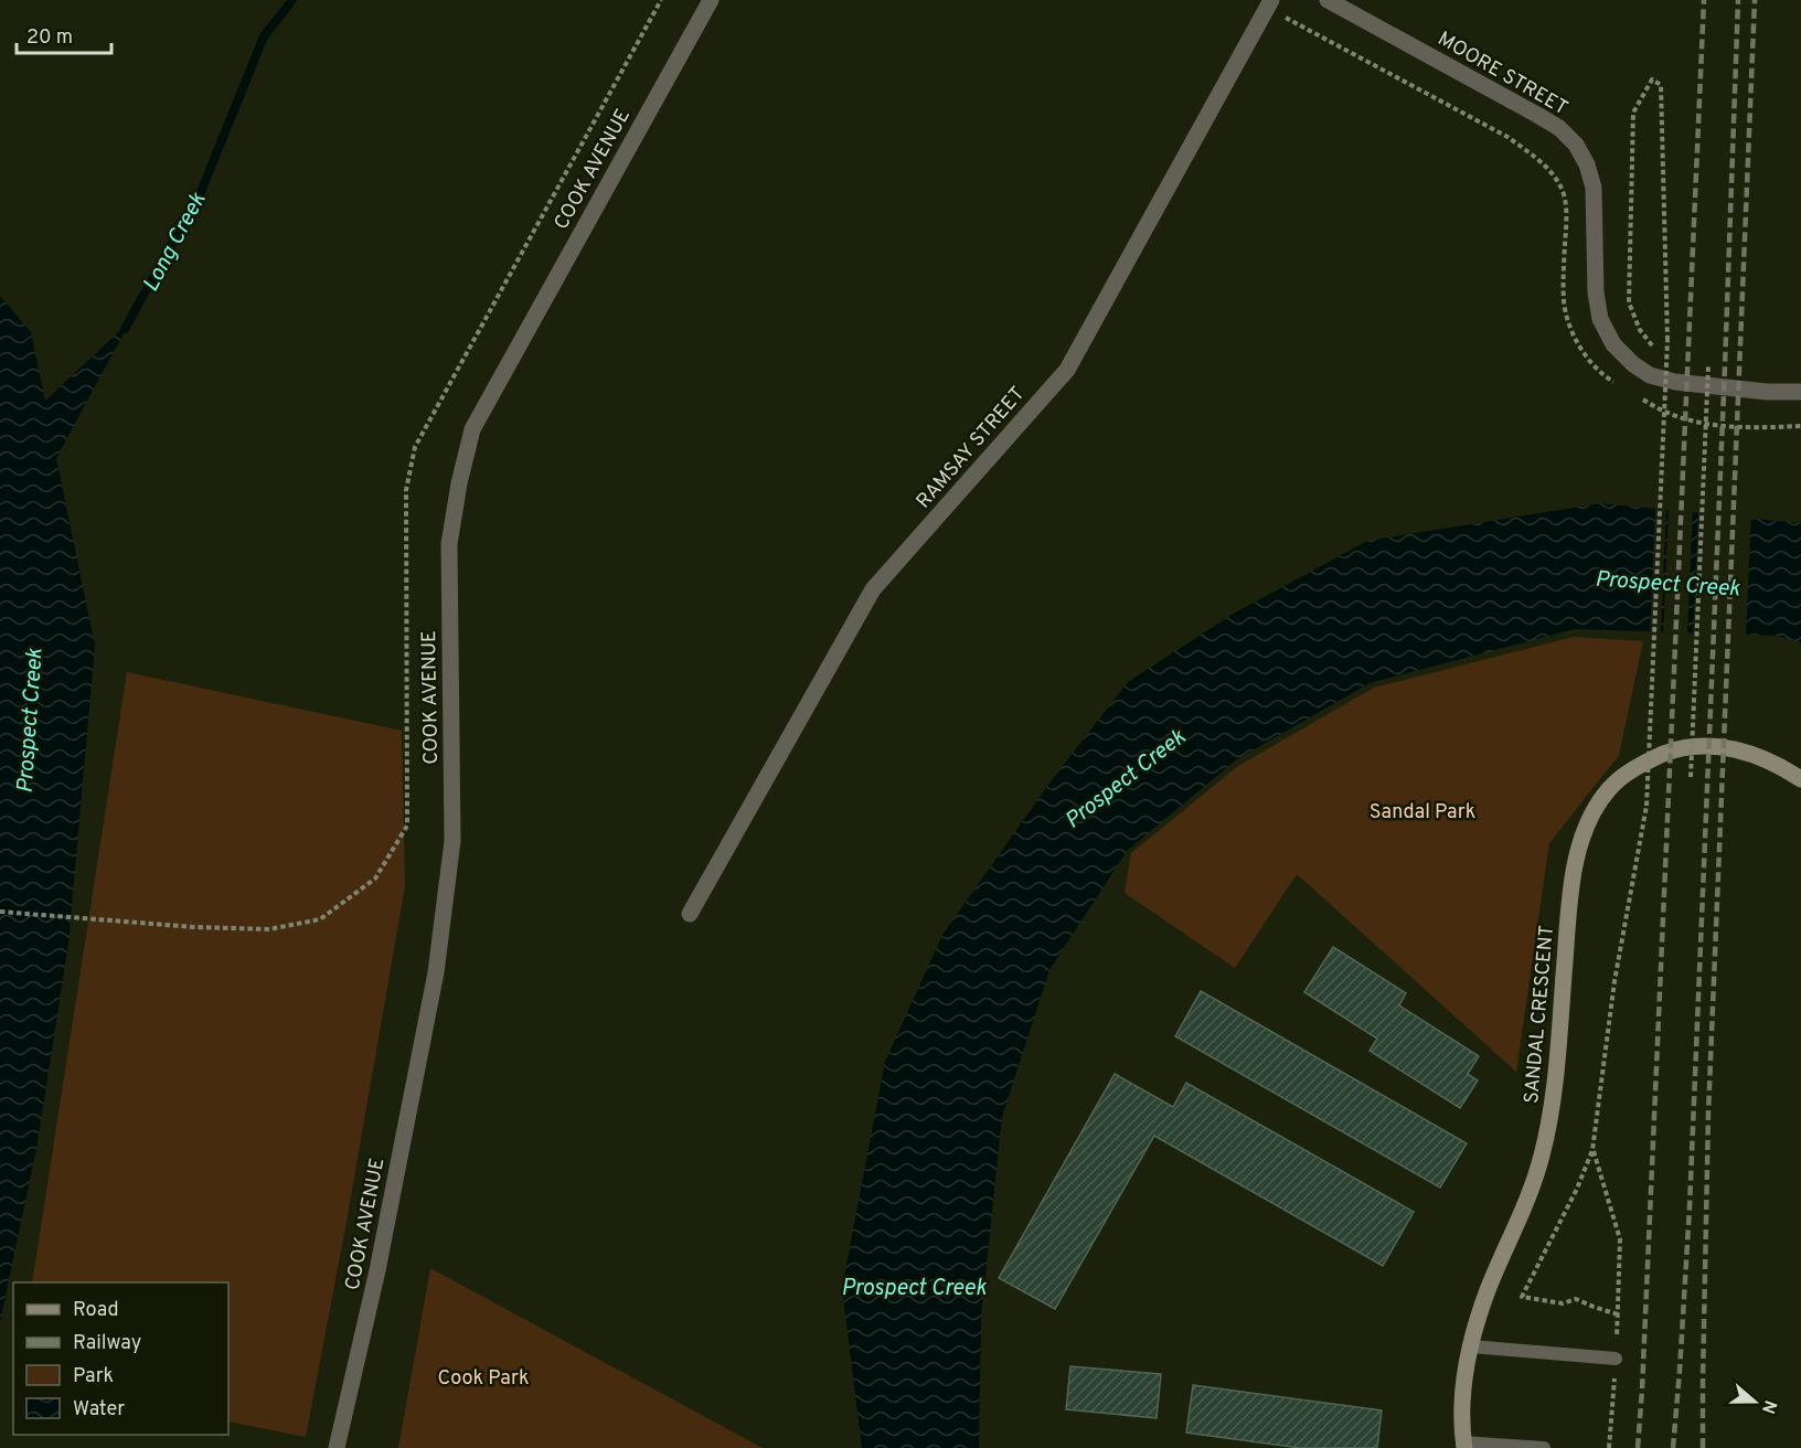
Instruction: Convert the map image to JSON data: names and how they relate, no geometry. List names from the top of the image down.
{
  "streets": {
    "street": [
      "MOORE STREET",
      "COOK AVENUE",
      "RAMSAY STREET",
      "SANDAL CRESCENT"
    ]
  },
  "water": ["Long Creek", "Prospect Creek"],
  "parks": ["Sandal Park", "Cook Park"],
  "legend": [
    "Road",
    "Railway",
    "Park",
    "Water"
  ],
  "scale_bar": "20 m",
  "north": "right"
}
